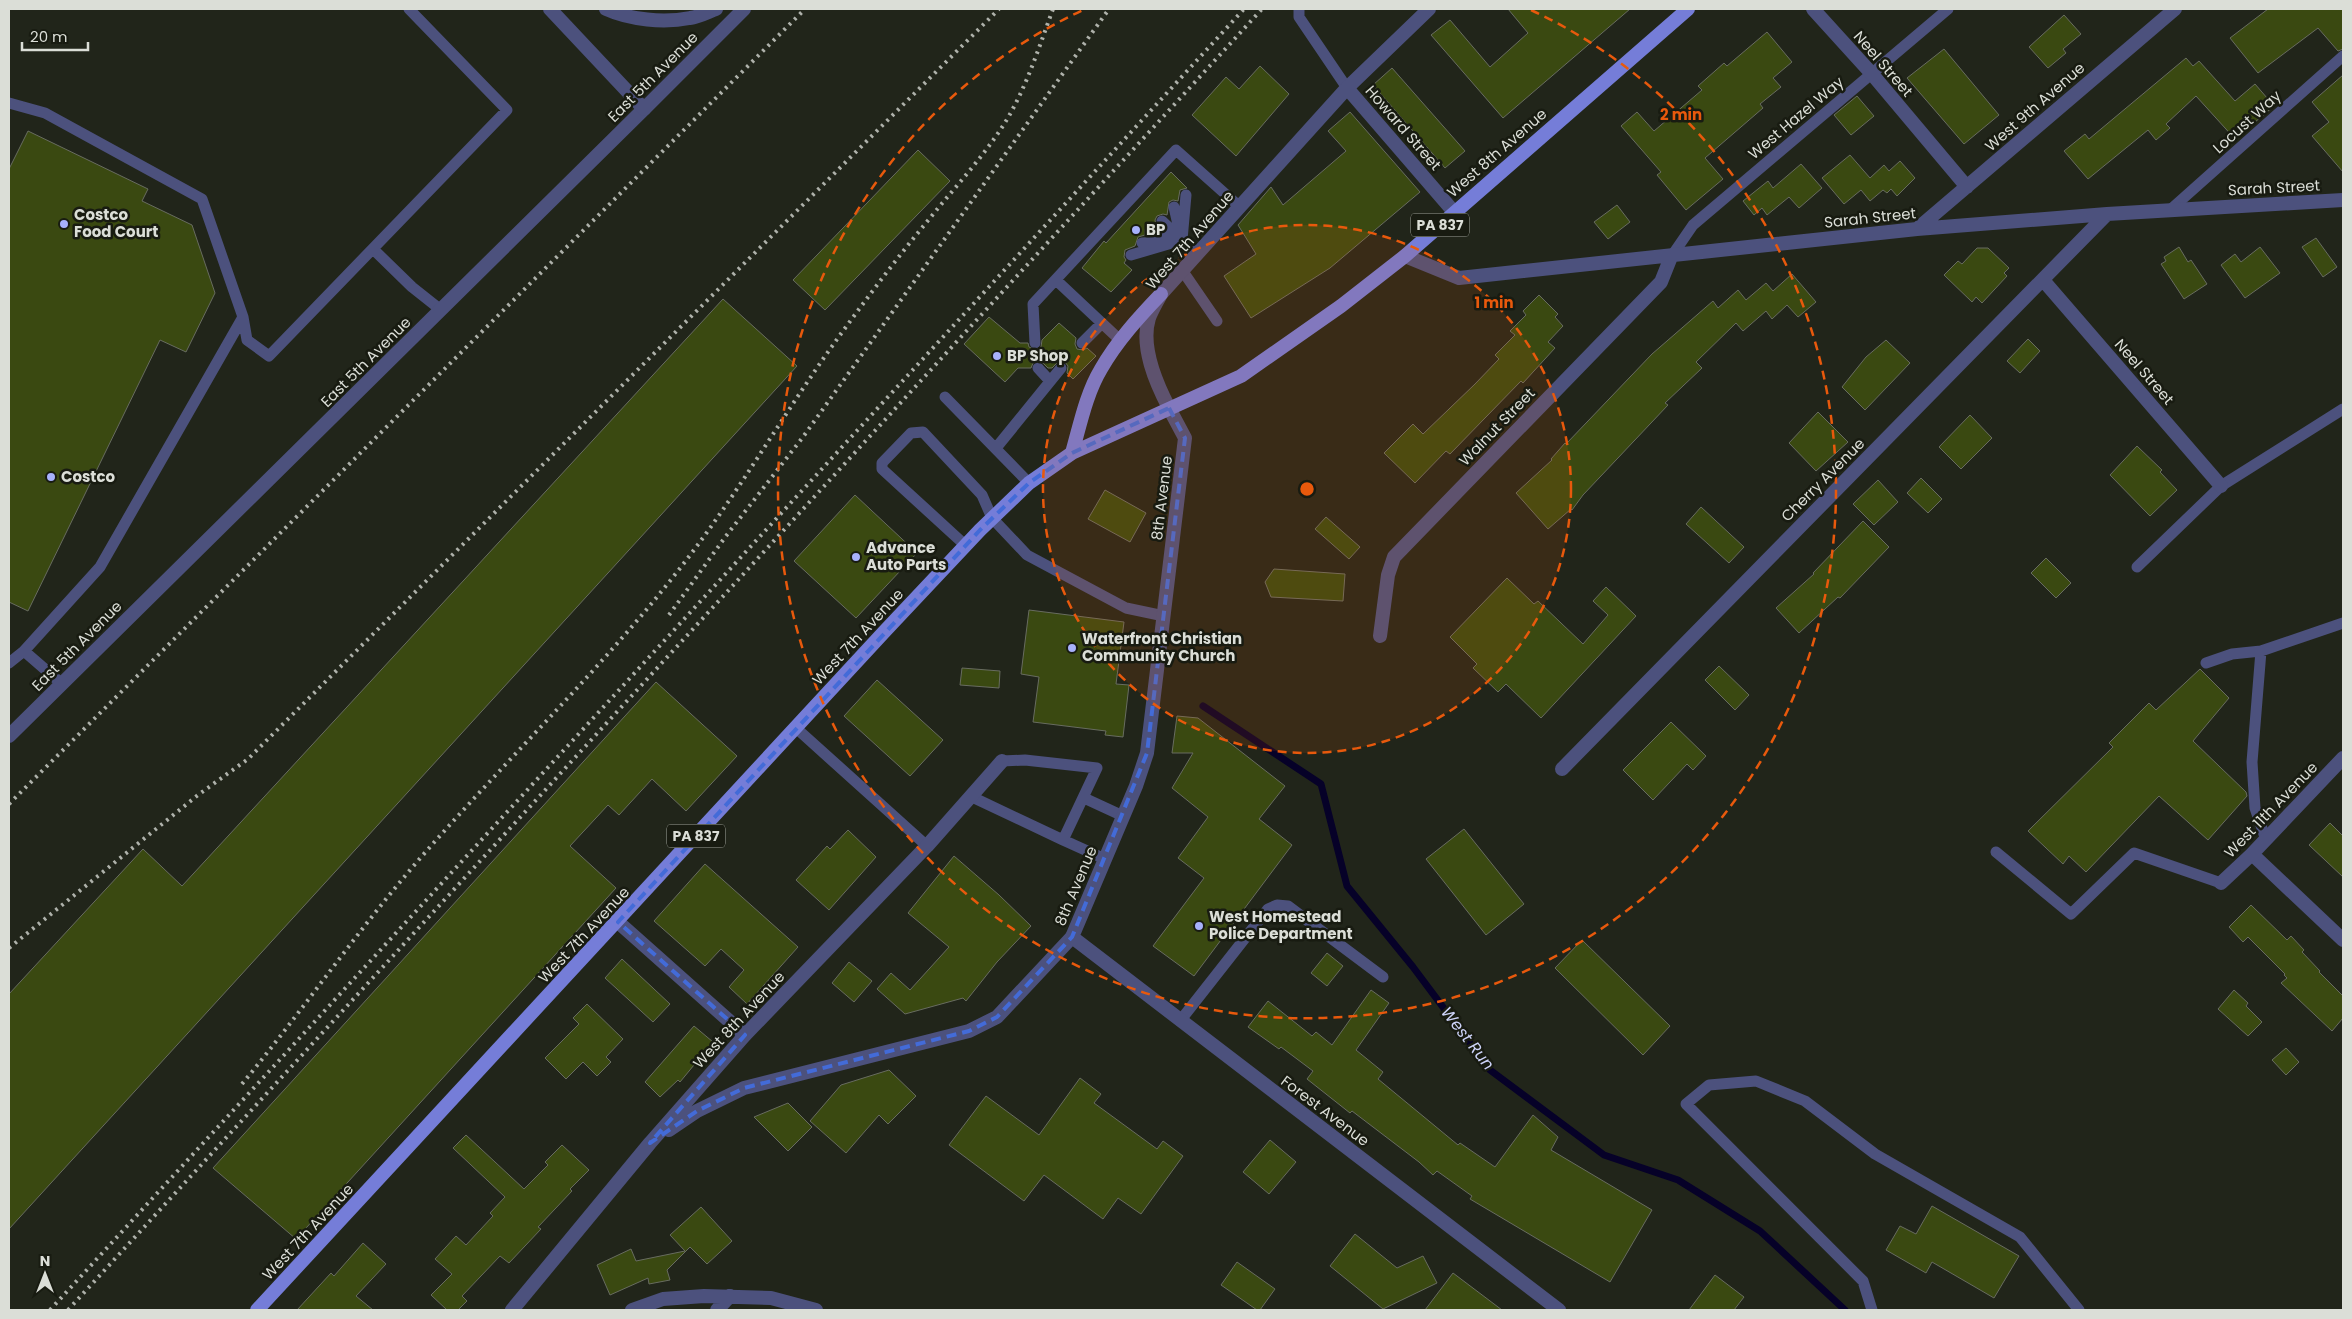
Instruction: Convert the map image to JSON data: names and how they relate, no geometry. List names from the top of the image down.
{
  "streets": {
    "main road": ["West 8th Avenue", "PA 837", "West 7th Avenue"],
    "street": [
      "Neel Street",
      "East 5th Avenue",
      "West 9th Avenue",
      "Howard Street",
      "Sarah Street",
      "Walnut Street",
      "Cherry Avenue",
      "8th Avenue",
      "West 11th Avenue",
      "Forest Avenue"
    ],
    "lane": ["West Hazel Way", "Locust Way"]
  },
  "crossings": [
    ["Neel Street", "West 9th Avenue"],
    ["Neel Street", "West Hazel Way"],
    ["Neel Street", "Cherry Avenue"],
    ["West 9th Avenue", "Sarah Street"],
    ["West Hazel Way", "Sarah Street"],
    ["West Hazel Way", "Walnut Street"],
    ["Locust Way", "Sarah Street"],
    ["Howard Street", "West 8th Avenue"],
    ["Howard Street", "West 7th Avenue"],
    ["West 8th Avenue", "Sarah Street"],
    ["West 8th Avenue", "West 7th Avenue"],
    ["West 8th Avenue", "8th Avenue"],
    ["Sarah Street", "Walnut Street"],
    ["Sarah Street", "Cherry Avenue"],
    ["West 7th Avenue", "8th Avenue"],
    ["8th Avenue", "Forest Avenue"]
  ],
  "water": ["West Run"],
  "places": [
    "Costco Food Court",
    "BP",
    "BP Shop",
    "Costco",
    "Advance Auto Parts",
    "Waterfront Christian Community Church",
    "West Homestead Police Department"
  ],
  "scale_bar": "20 m",
  "north": "top",
  "rings": ["2 min", "1 min"]
}
